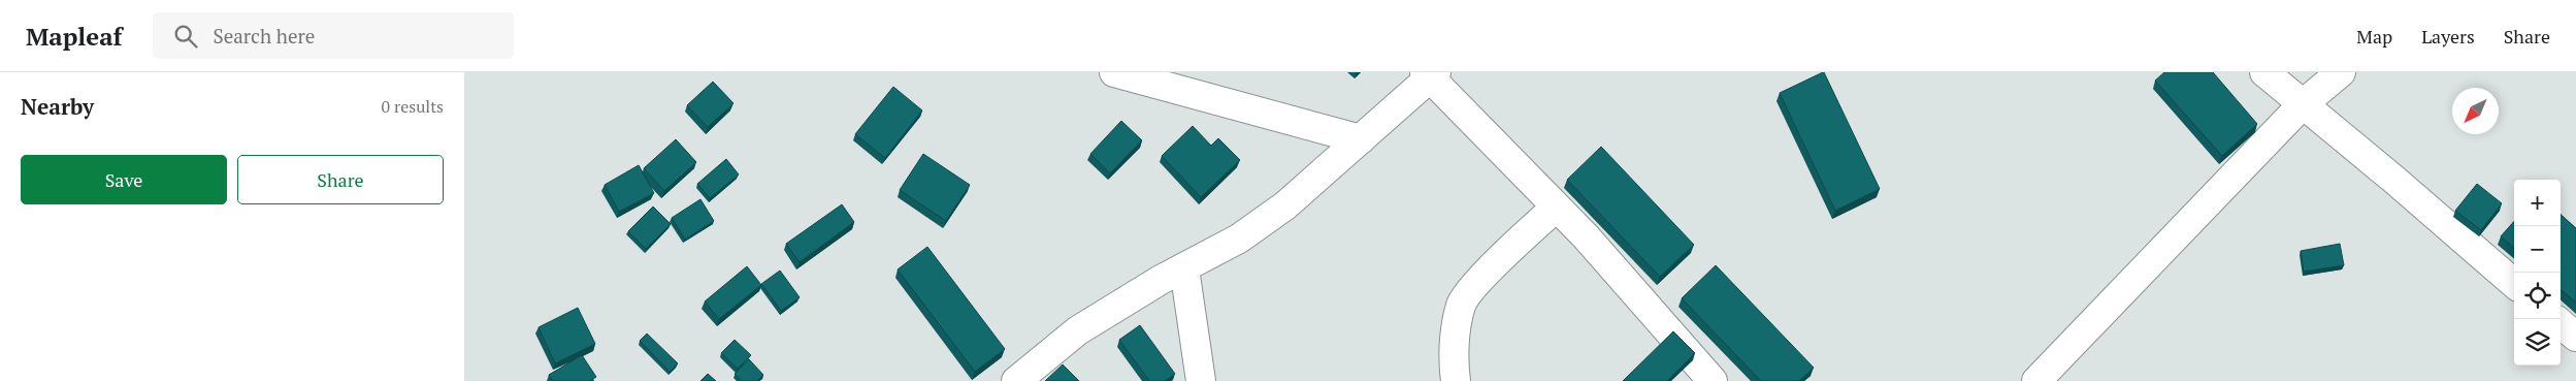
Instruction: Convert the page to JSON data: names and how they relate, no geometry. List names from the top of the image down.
{
  "north": "bottom left",
  "page": {
    "header": "Mapleaf",
    "search": "Search here",
    "nav": ["Map", "Layers", "Share"],
    "heading": ["Nearby", "0 results"],
    "buttons": ["Save", "Share"],
    "map_buttons": ["+", "−"]
  }
}
